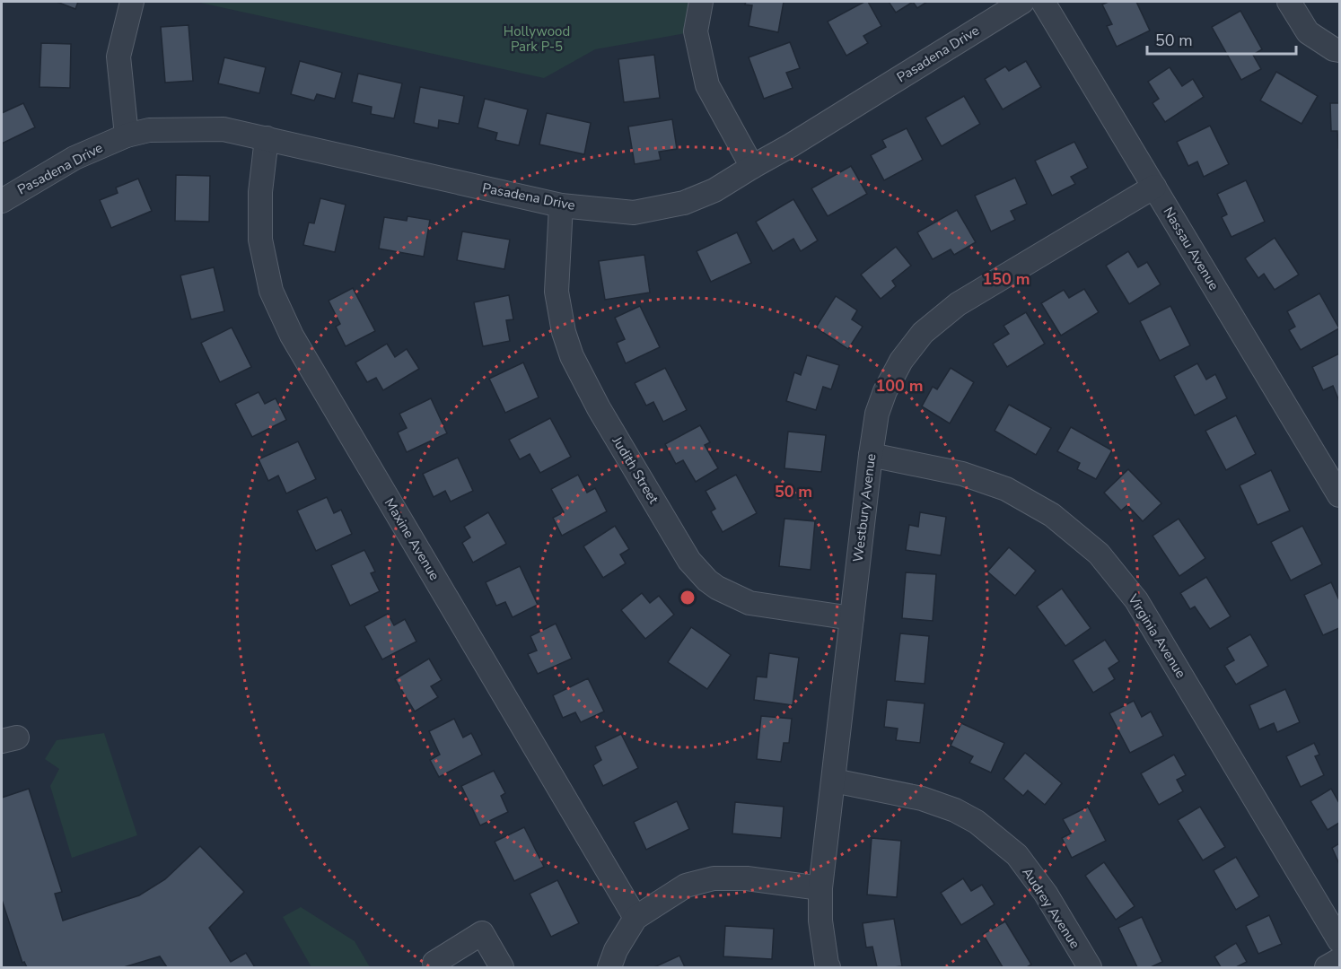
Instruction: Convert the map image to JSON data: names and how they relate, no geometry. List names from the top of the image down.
{
  "streets": {
    "street": [
      "Pasadena Drive",
      "Nassau Avenue",
      "Judith Street",
      "Westbury Avenue",
      "Maxine Avenue",
      "Virginia Avenue",
      "Audrey Avenue"
    ]
  },
  "crossings": [
    ["Pasadena Drive", "Judith Street"],
    ["Pasadena Drive", "Maxine Avenue"],
    ["Nassau Avenue", "Westbury Avenue"],
    ["Judith Street", "Westbury Avenue"],
    ["Westbury Avenue", "Virginia Avenue"],
    ["Westbury Avenue", "Audrey Avenue"]
  ],
  "parks": ["Hollywood Park P-5"],
  "scale_bar": "50 m",
  "rings": ["150 m", "100 m", "50 m"]
}
